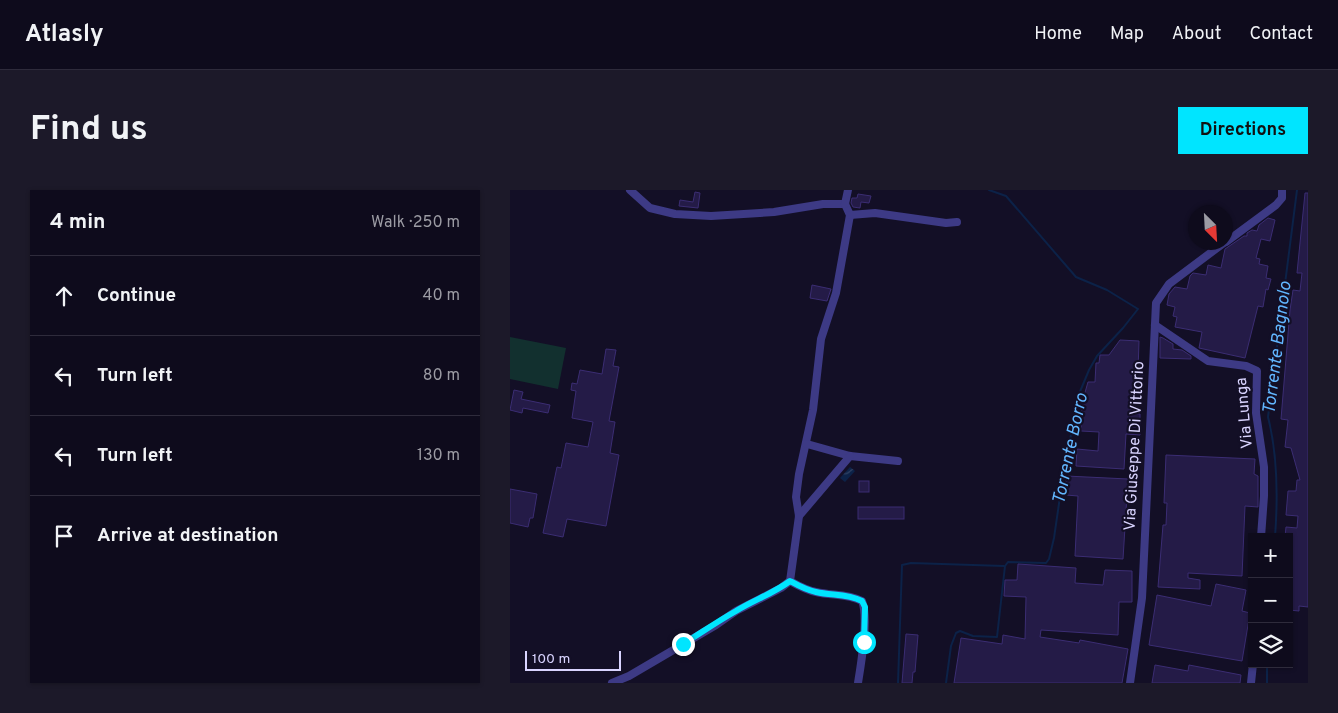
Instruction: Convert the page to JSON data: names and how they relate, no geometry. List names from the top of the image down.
{
  "streets": {
    "street": ["Via Lunga", "Via Giuseppe Di Vittorio"]
  },
  "crossings": [
    ["Via Lunga", "Via Giuseppe Di Vittorio"]
  ],
  "water": ["Torrente Bagnolo", "Torrente Borro"],
  "scale_bar": "100 m",
  "north": "bottom right",
  "page": {
    "header": "Atlasly",
    "nav": [
      "Home",
      "Map",
      "About",
      "Contact"
    ],
    "buttons": "Directions",
    "title": "Find us",
    "heading": ["4 min", "Walk · 250 m"],
    "list": [
      ["Continue", "40 m"],
      ["Turn left", "80 m"],
      ["Turn left", "130 m"],
      "Arrive at destination"
    ],
    "map_buttons": ["+", "−"],
    "scale": "100 m"
  }
}
